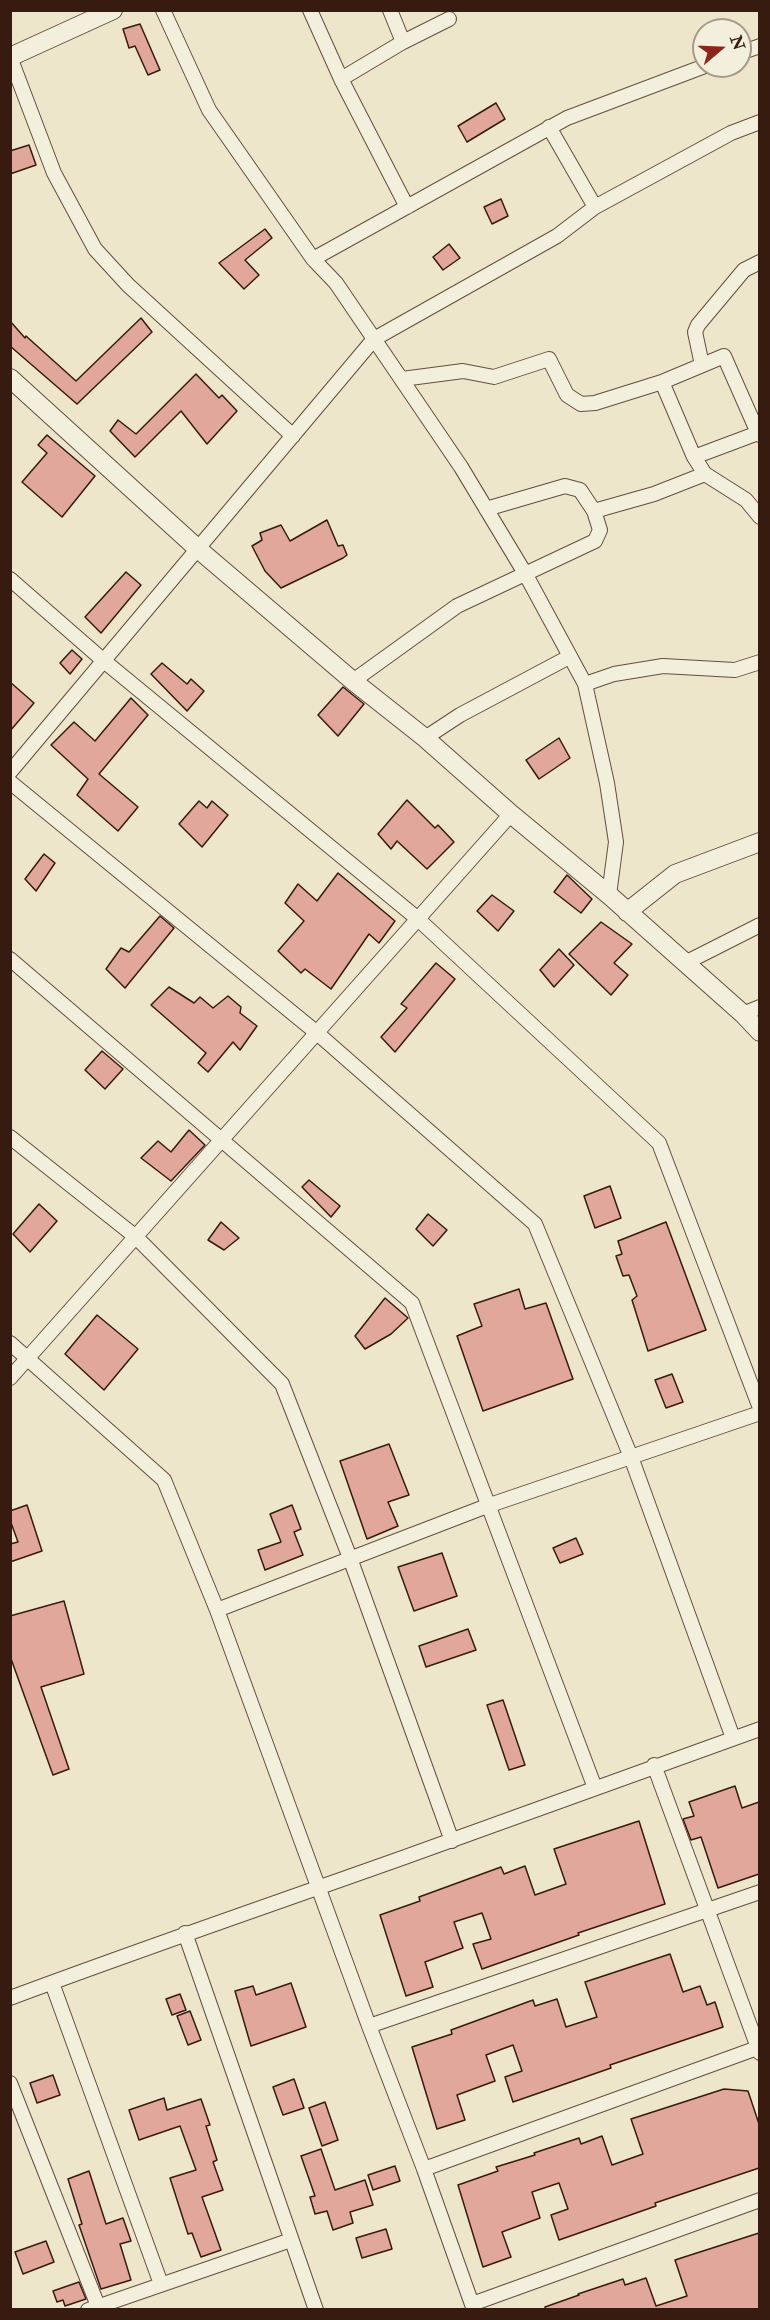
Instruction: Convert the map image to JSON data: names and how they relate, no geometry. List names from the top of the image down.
{
  "north": "right"
}
